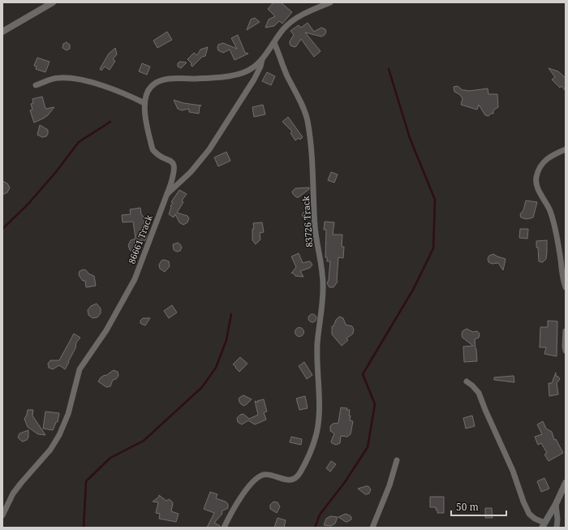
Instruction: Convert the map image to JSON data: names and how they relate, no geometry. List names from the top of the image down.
{
  "streets": {
    "street": ["83726 Track", "86661 Track"]
  },
  "crossings": [
    ["83726 Track", "86661 Track"]
  ],
  "scale_bar": "50 m"
}
